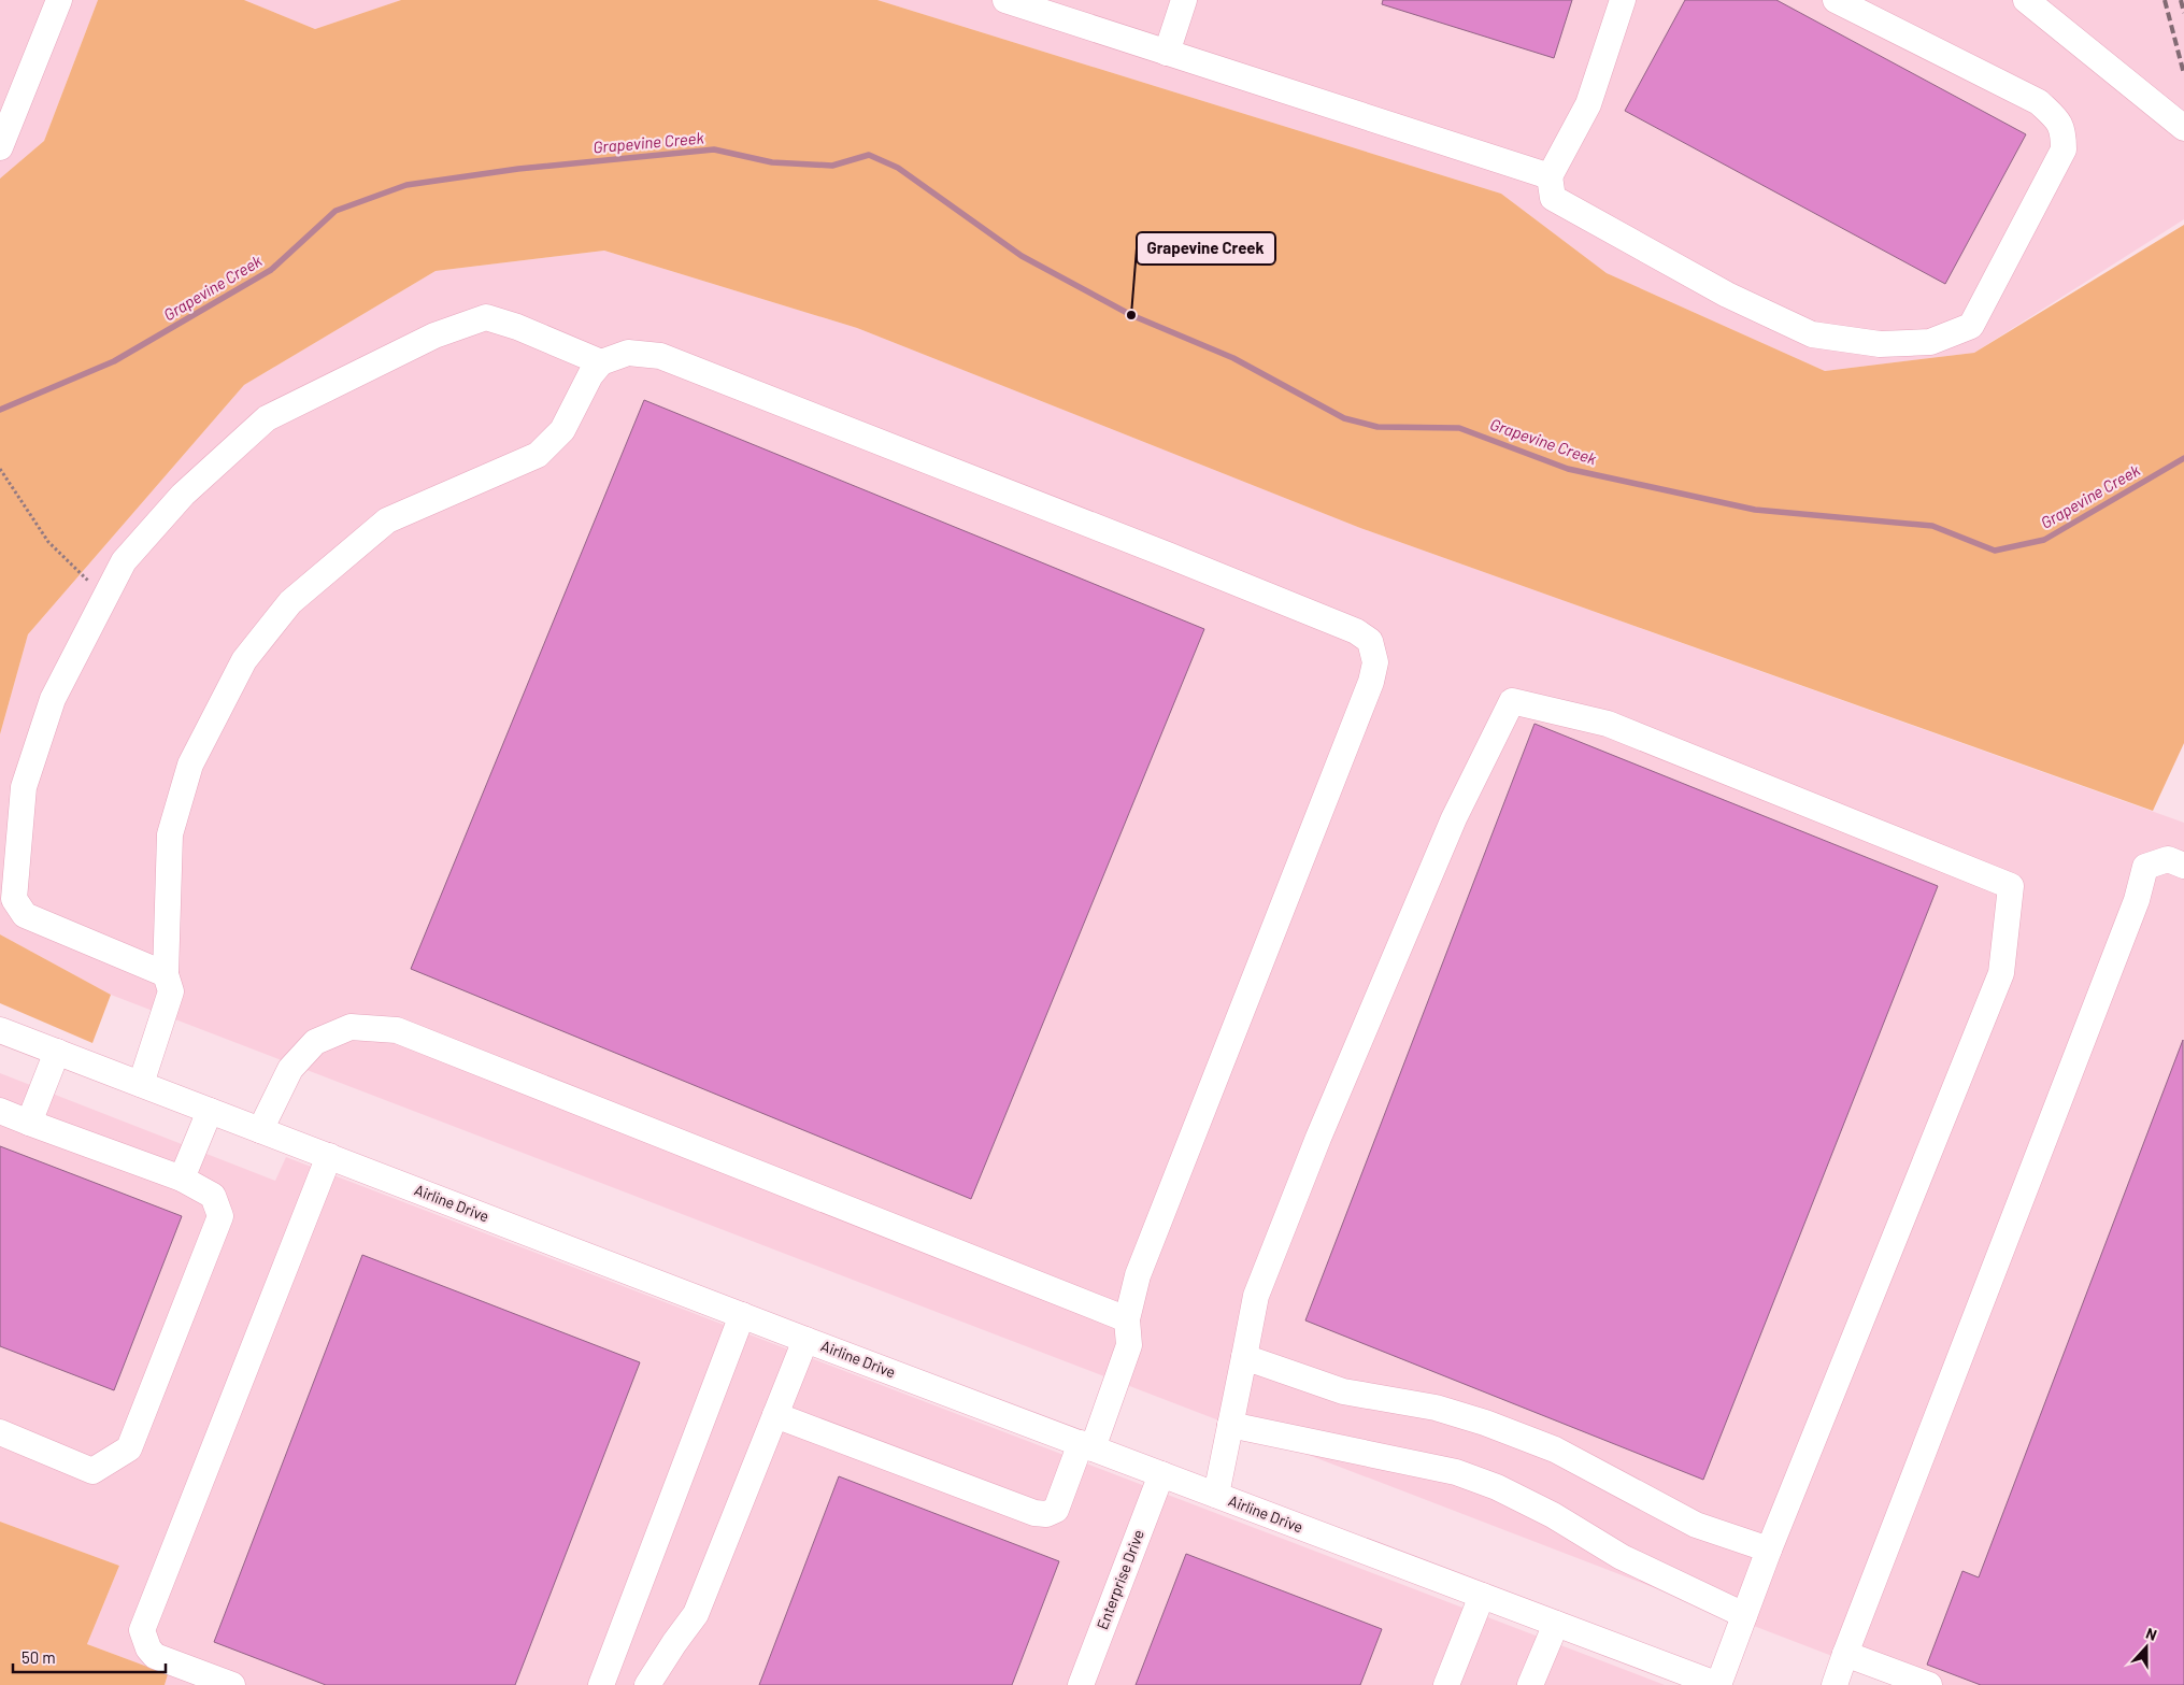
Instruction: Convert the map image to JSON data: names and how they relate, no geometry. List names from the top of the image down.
{
  "streets": {
    "street": ["Airline Drive", "Enterprise Drive"]
  },
  "crossings": [
    ["Airline Drive", "Enterprise Drive"]
  ],
  "water": ["Grapevine Creek"],
  "places": ["Grapevine Creek"],
  "scale_bar": "50 m",
  "north": "top"
}
